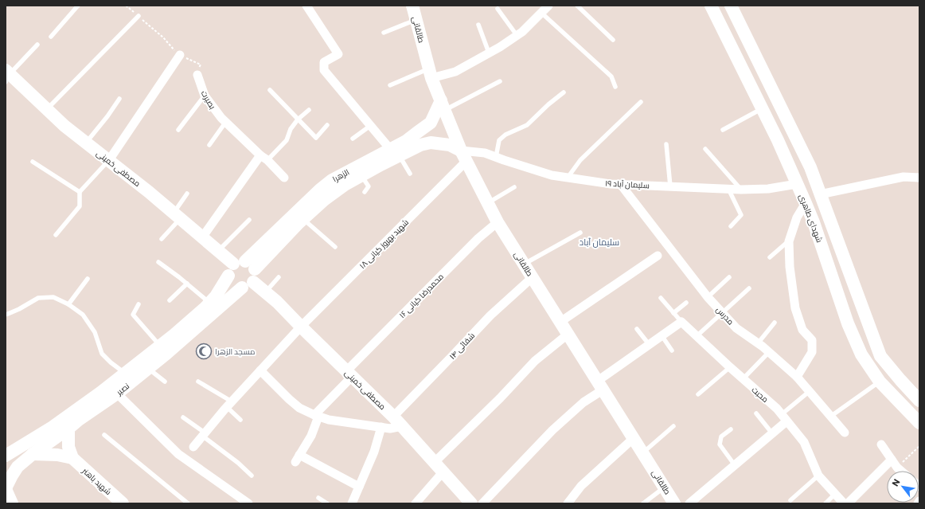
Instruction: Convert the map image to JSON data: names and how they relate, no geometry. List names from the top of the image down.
{
  "streets": {
    "street": [
      "طالقانی",
      "بصیرت",
      "مصطفی خمینی",
      "الزهرا",
      "سلیمان آباد ۱۹",
      "شهدای طاهری",
      "شهید بهروز کیانی ۱۸",
      "محمدرضا کیانی ۱۶",
      "مدرس",
      "شفائی ۱۴",
      "نصیر",
      "محبت",
      "شهید باهنر"
    ]
  },
  "crossings": [
    ["طالقانی", "الزهرا"],
    ["طالقانی", "سلیمان آباد ۱۹"],
    ["طالقانی", "شهید بهروز کیانی ۱۸"],
    ["طالقانی", "محمدرضا کیانی ۱۶"],
    ["طالقانی", "شفائی ۱۴"],
    ["مصطفی خمینی", "الزهرا"],
    ["مصطفی خمینی", "شهید بهروز کیانی ۱۸"],
    ["مصطفی خمینی", "محمدرضا کیانی ۱۶"],
    ["مصطفی خمینی", "شفائی ۱۴"],
    ["مصطفی خمینی", "نصیر"],
    ["الزهرا", "نصیر"],
    ["سلیمان آباد ۱۹", "شهدای طاهری"],
    ["سلیمان آباد ۱۹", "شهید بهروز کیانی ۱۸"],
    ["سلیمان آباد ۱۹", "مدرس"]
  ],
  "districts": ["سلیمان آباد"],
  "places": {
    "mosque": ["مسجد الزهرا"]
  },
  "north": "top left"
}
